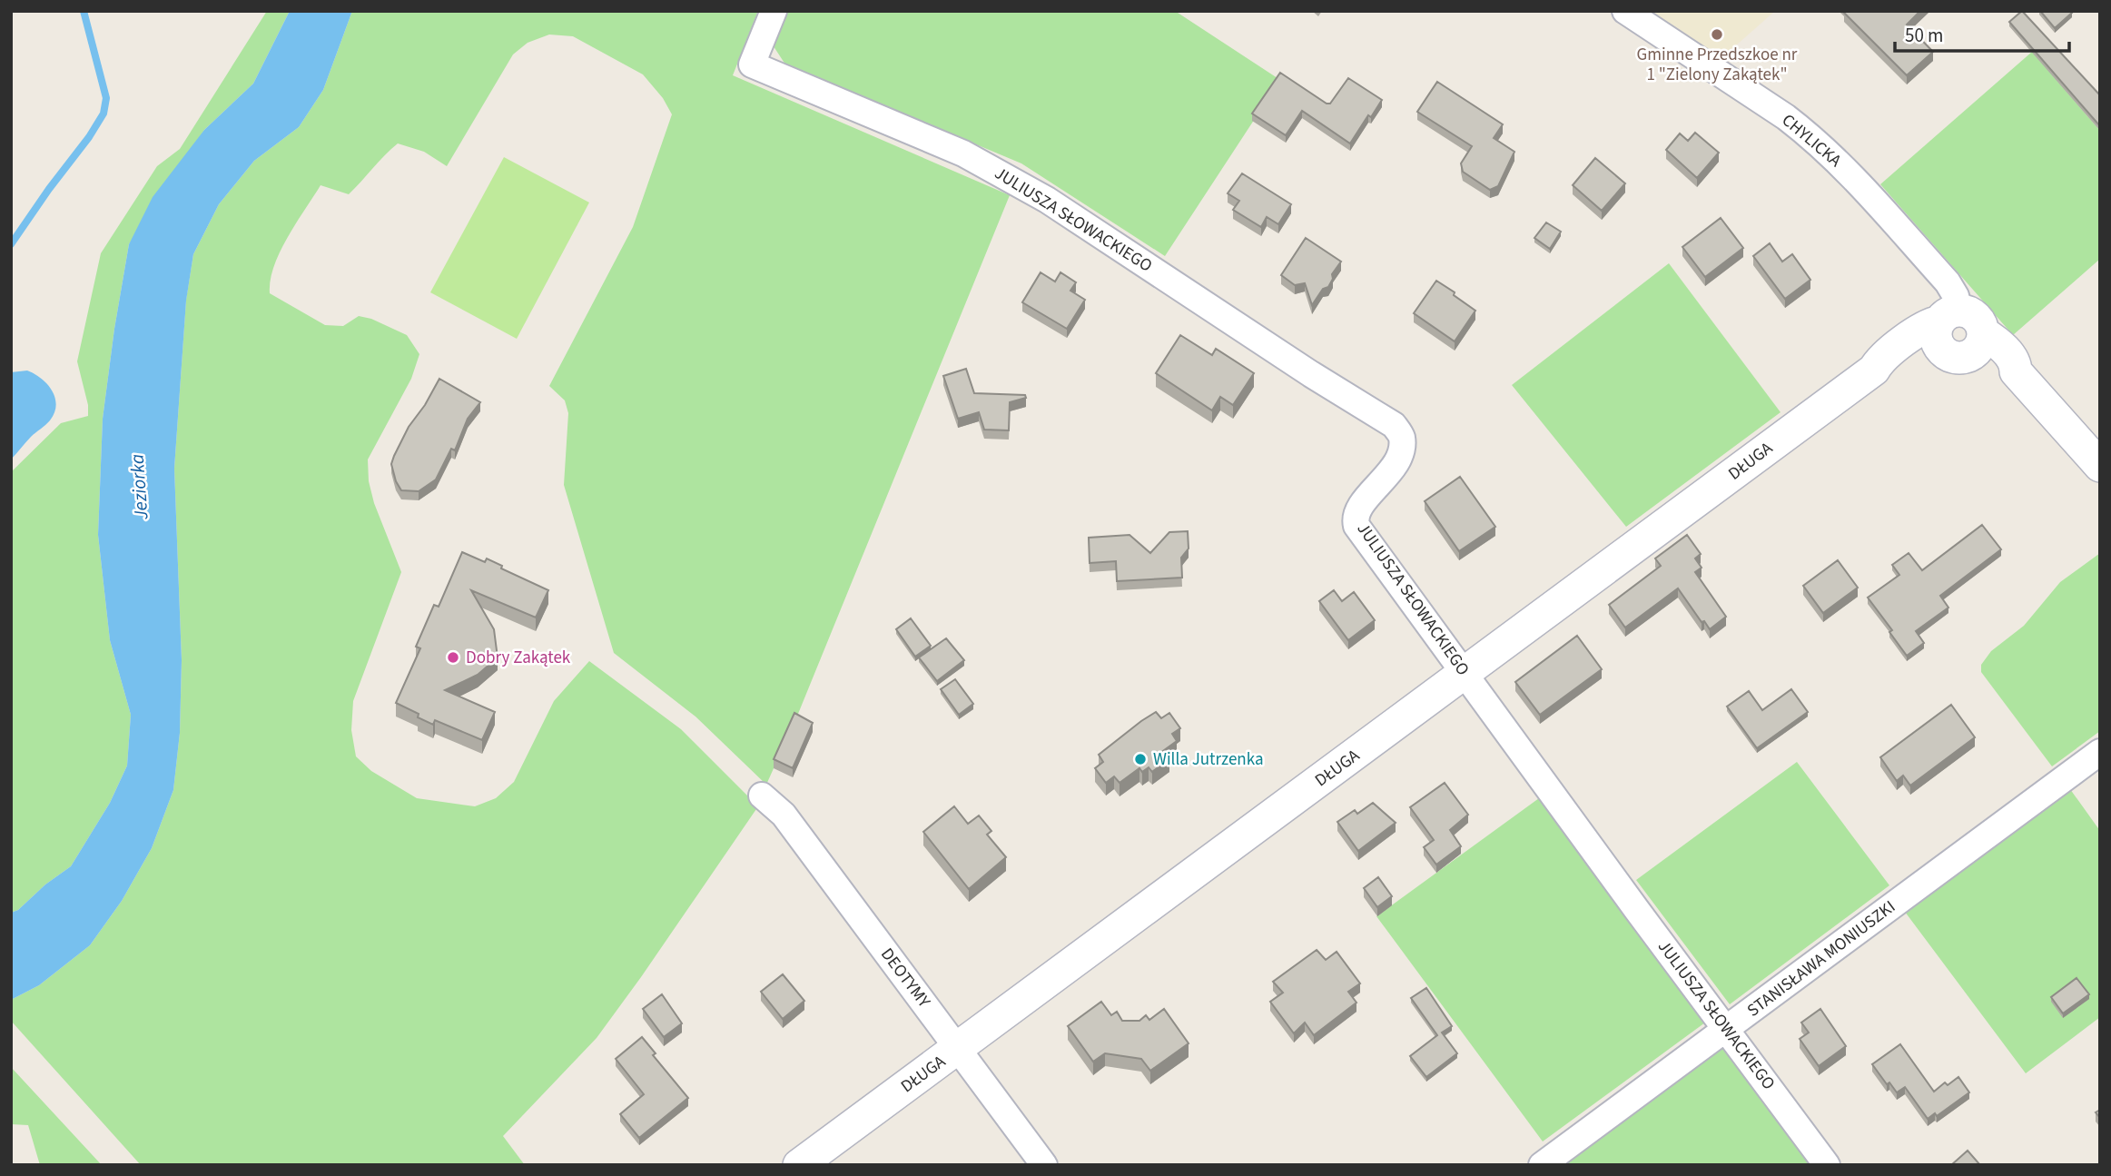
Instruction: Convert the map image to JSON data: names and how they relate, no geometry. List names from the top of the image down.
{
  "streets": {
    "street": [
      "CHYLICKA",
      "JULIUSZA SŁOWACKIEGO",
      "DŁUGA",
      "STANISŁAWA MONIUSZKI",
      "DEOTYMY"
    ]
  },
  "crossings": [
    ["CHYLICKA", "DŁUGA"],
    ["JULIUSZA SŁOWACKIEGO", "DŁUGA"],
    ["JULIUSZA SŁOWACKIEGO", "STANISŁAWA MONIUSZKI"],
    ["DŁUGA", "DEOTYMY"]
  ],
  "water": ["Jeziorka"],
  "places": ["Gminne Przedszkoe nr 1 \"Zielony Zakątek\"", "Dobry Zakątek", "Willa Jutrzenka"],
  "scale_bar": "50 m"
}
